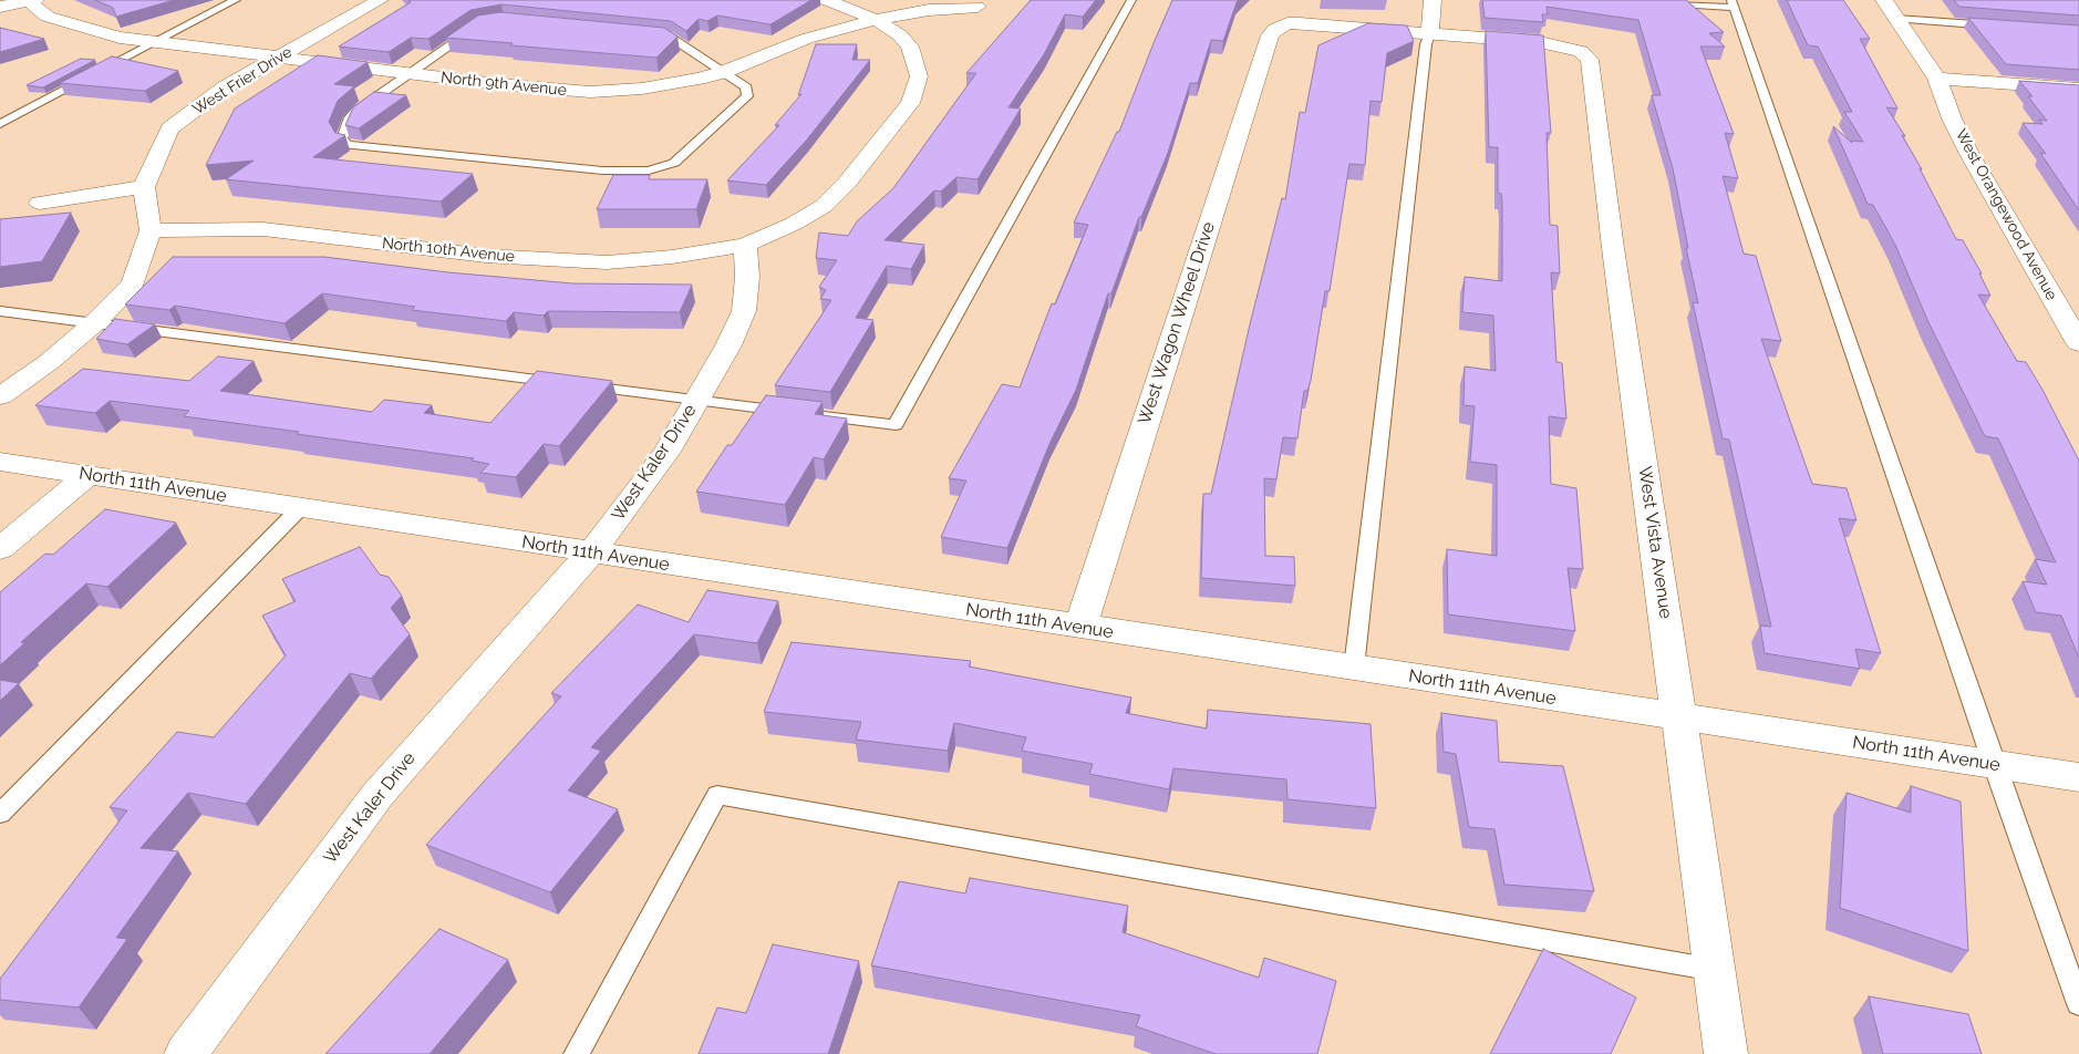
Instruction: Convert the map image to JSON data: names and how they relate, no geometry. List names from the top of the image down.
{
  "streets": {
    "street": [
      "West Frier Drive",
      "North 9th Avenue",
      "West Orangewood Avenue",
      "North 10th Avenue",
      "West Wagon Wheel Drive",
      "West Kaler Drive",
      "North 11th Avenue",
      "West Vista Avenue"
    ]
  },
  "crossings": [
    ["West Frier Drive", "North 9th Avenue"],
    ["North 10th Avenue", "West Kaler Drive"],
    ["West Wagon Wheel Drive", "North 11th Avenue"],
    ["West Wagon Wheel Drive", "West Vista Avenue"],
    ["West Kaler Drive", "North 11th Avenue"],
    ["North 11th Avenue", "West Vista Avenue"]
  ]
}
